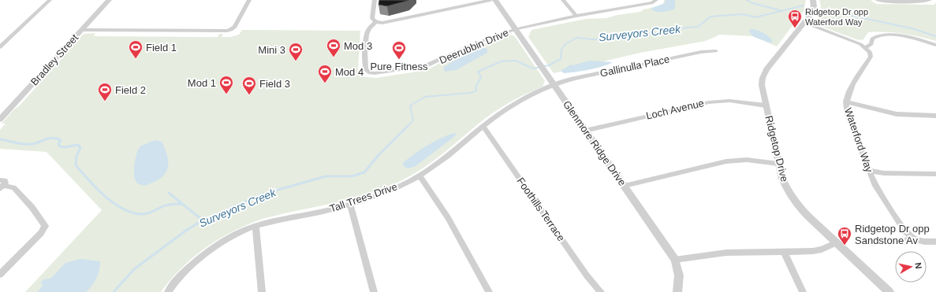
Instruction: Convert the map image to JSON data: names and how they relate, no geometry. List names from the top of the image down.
{
  "streets": {
    "street": [
      "Deerubbin Drive",
      "Bradley Street",
      "Gallinulla Place",
      "Loch Avenue",
      "Waterford Way",
      "Glenmore Ridge Drive",
      "Ridgetop Drive",
      "Tall Trees Drive",
      "Foothills Terrace"
    ]
  },
  "crossings": [
    ["Deerubbin Drive", "Glenmore Ridge Drive"],
    ["Gallinulla Place", "Glenmore Ridge Drive"],
    ["Gallinulla Place", "Tall Trees Drive"],
    ["Loch Avenue", "Glenmore Ridge Drive"],
    ["Loch Avenue", "Ridgetop Drive"],
    ["Glenmore Ridge Drive", "Tall Trees Drive"],
    ["Tall Trees Drive", "Foothills Terrace"]
  ],
  "water": ["Surveyors Creek"],
  "places": {
    "bus stop": ["Ridgetop Dr opp Waterford Way", "Ridgetop Dr opp Sandstone Av"],
    "sports": [
      "Mod 3",
      "Field 1",
      "Pure Fitness",
      "Mini 3",
      "Mod 4",
      "Mod 1",
      "Field 3",
      "Field 2"
    ]
  },
  "north": "right"
}
